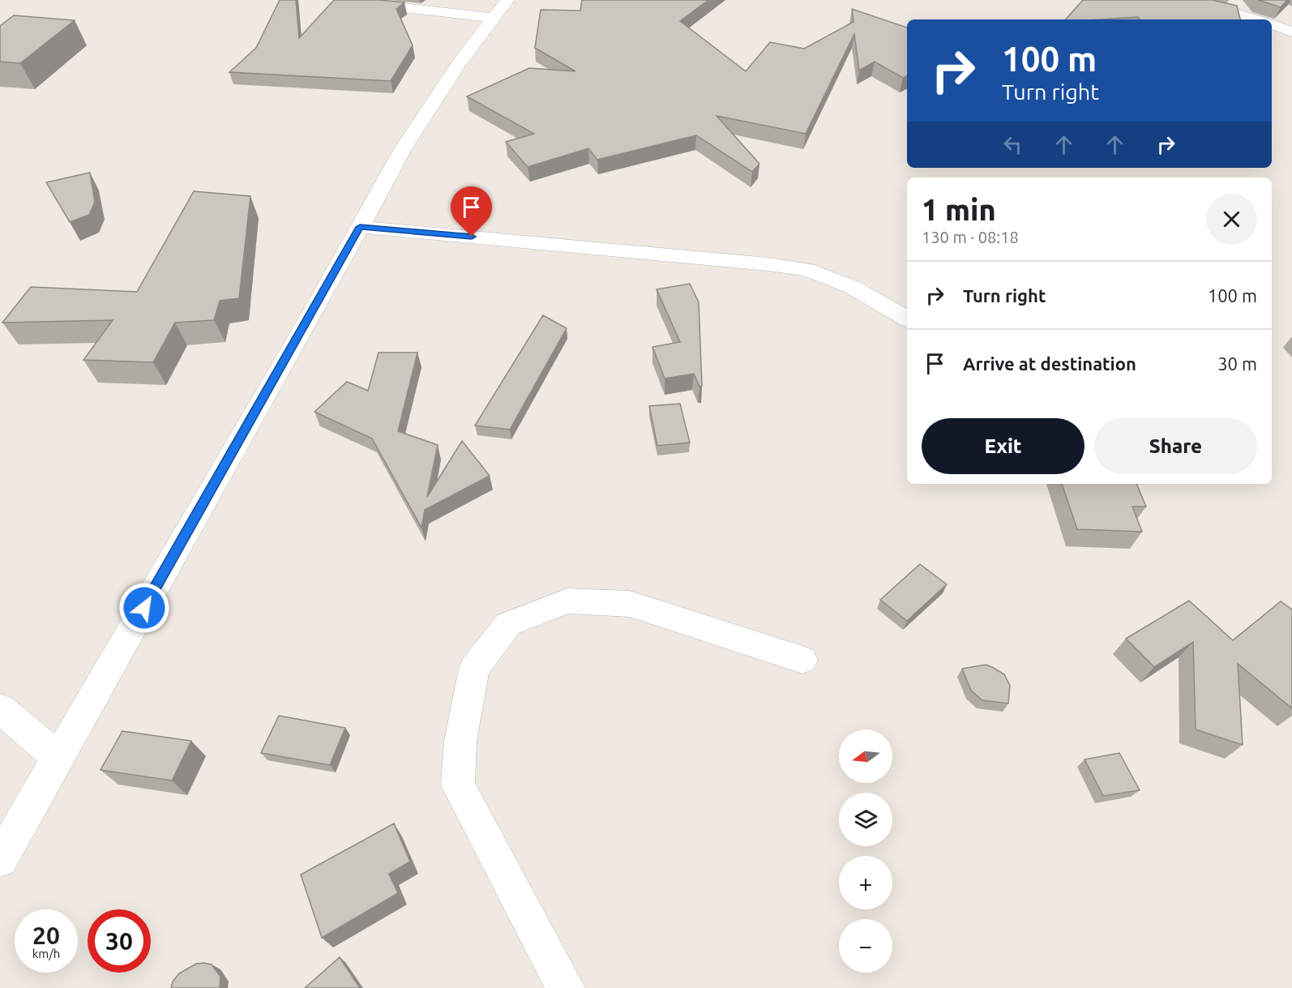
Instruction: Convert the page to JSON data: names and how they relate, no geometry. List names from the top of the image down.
{
  "north": "left",
  "page": {
    "turn": ["100 m", "Turn right"],
    "heading": ["1 min", "130 m · 08:18"],
    "list": [
      {
        "name": "Turn right",
        "value": "100 m"
      },
      {
        "name": "Arrive at destination",
        "value": "30 m"
      }
    ],
    "buttons": ["Exit", "Share"],
    "map_buttons": ["+", "−"],
    "speed": "20 km/h",
    "limit": "30"
  }
}
